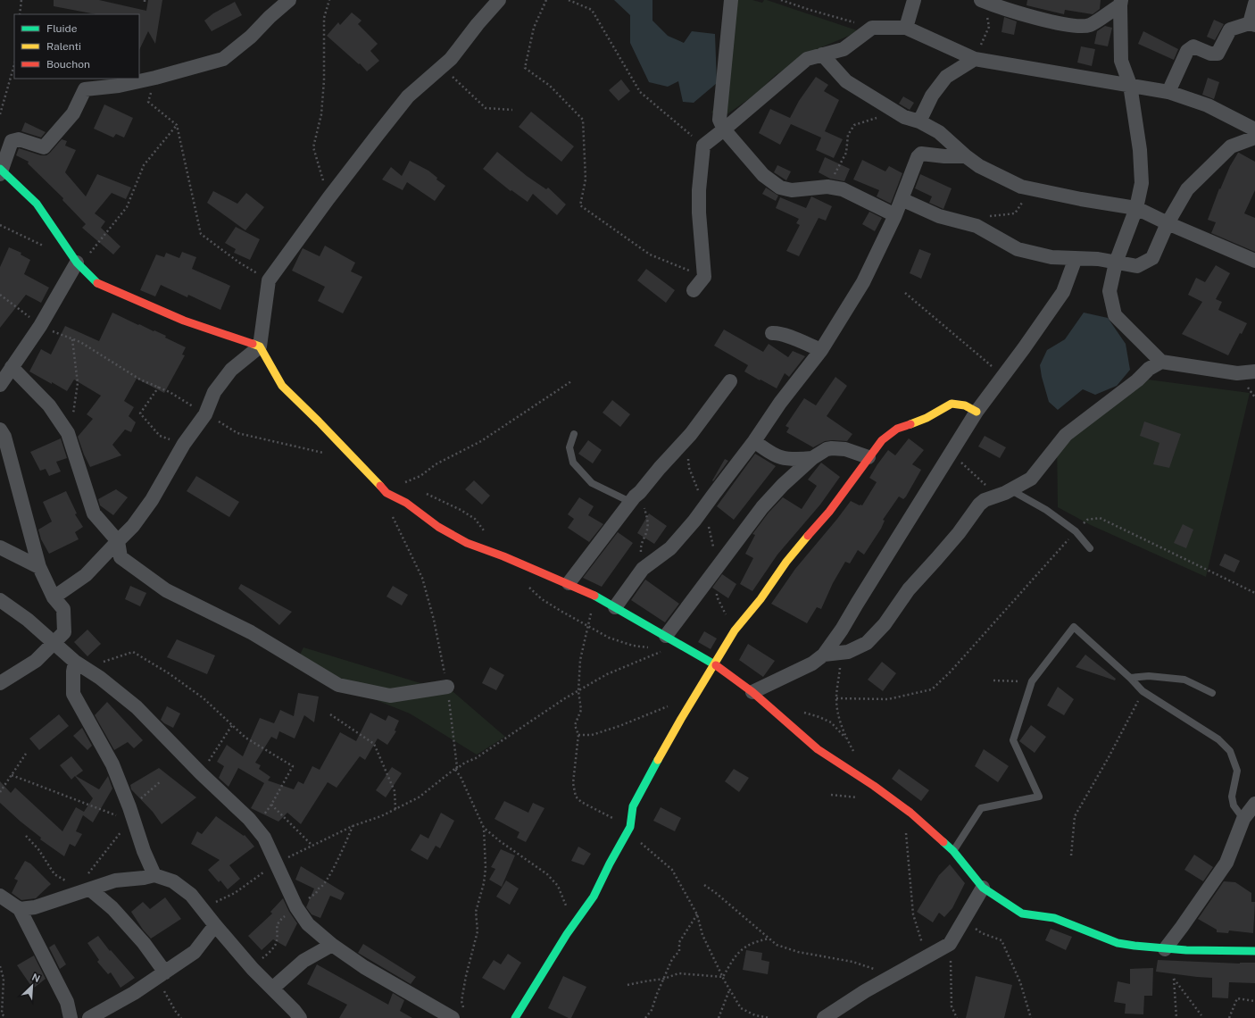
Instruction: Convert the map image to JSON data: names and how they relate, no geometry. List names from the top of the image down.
{
  "legend": ["Fluide", "Ralenti", "Bouchon"],
  "north": "top right"
}
